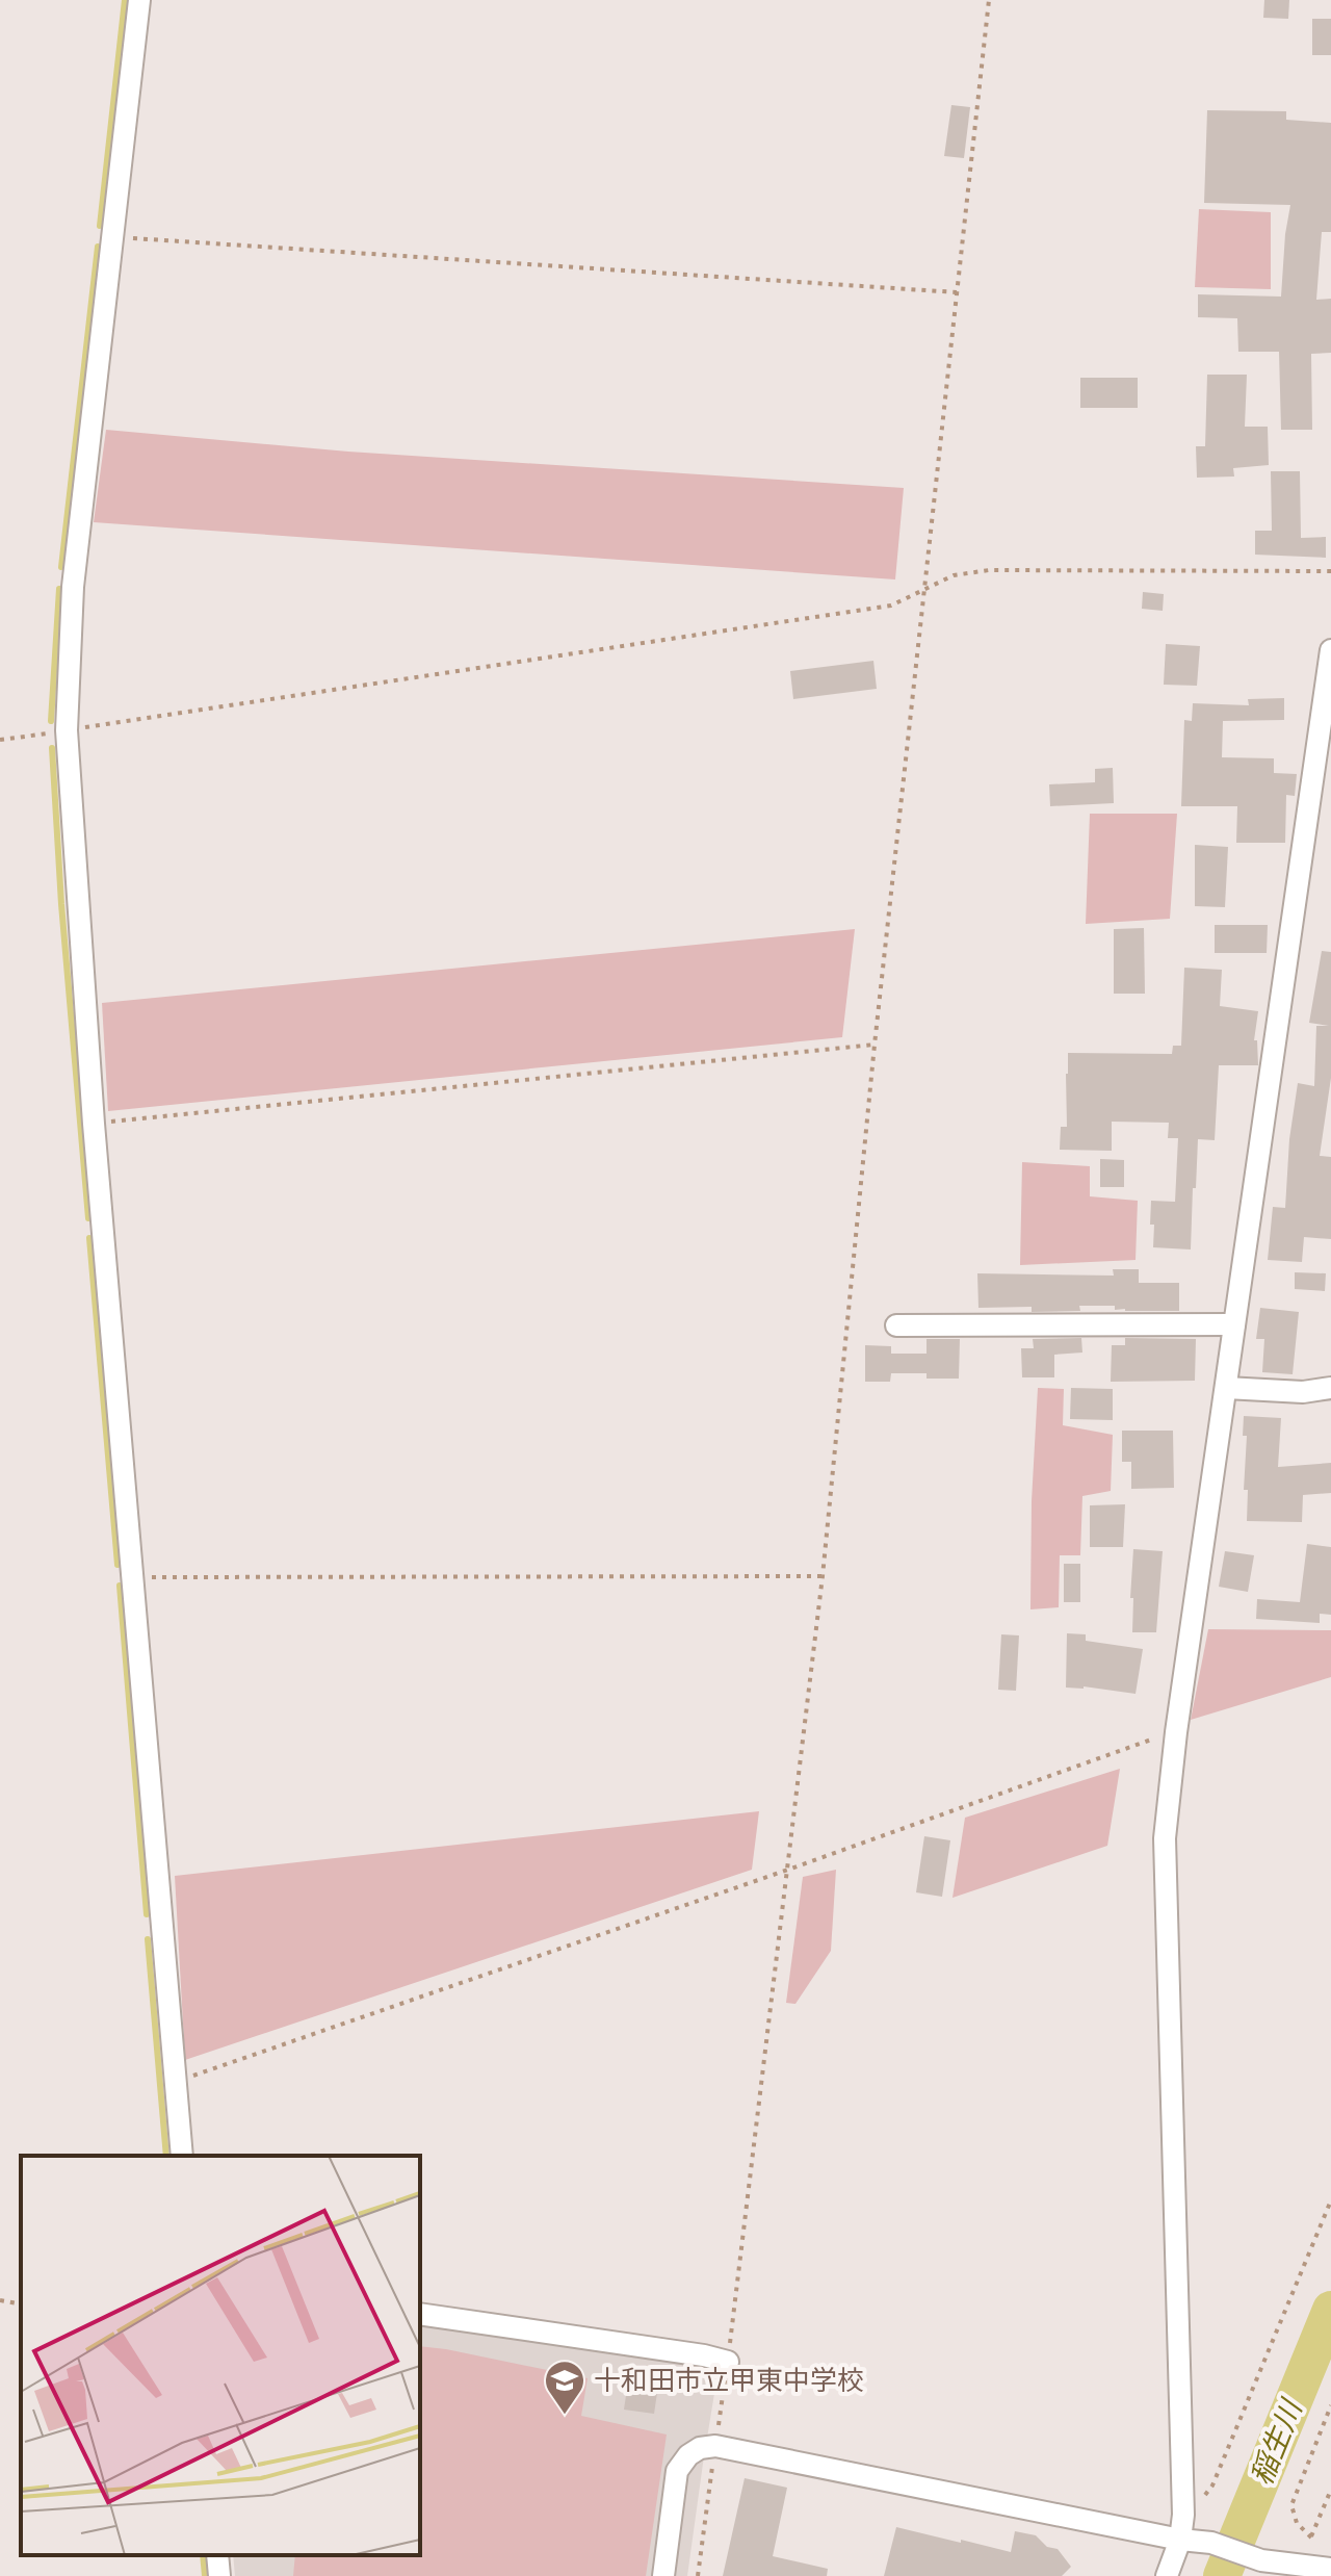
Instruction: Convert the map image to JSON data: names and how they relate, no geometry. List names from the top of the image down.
{
  "water": ["稲生川"],
  "places": {
    "school or university": ["十和田市立甲東中学校"]
  }
}
